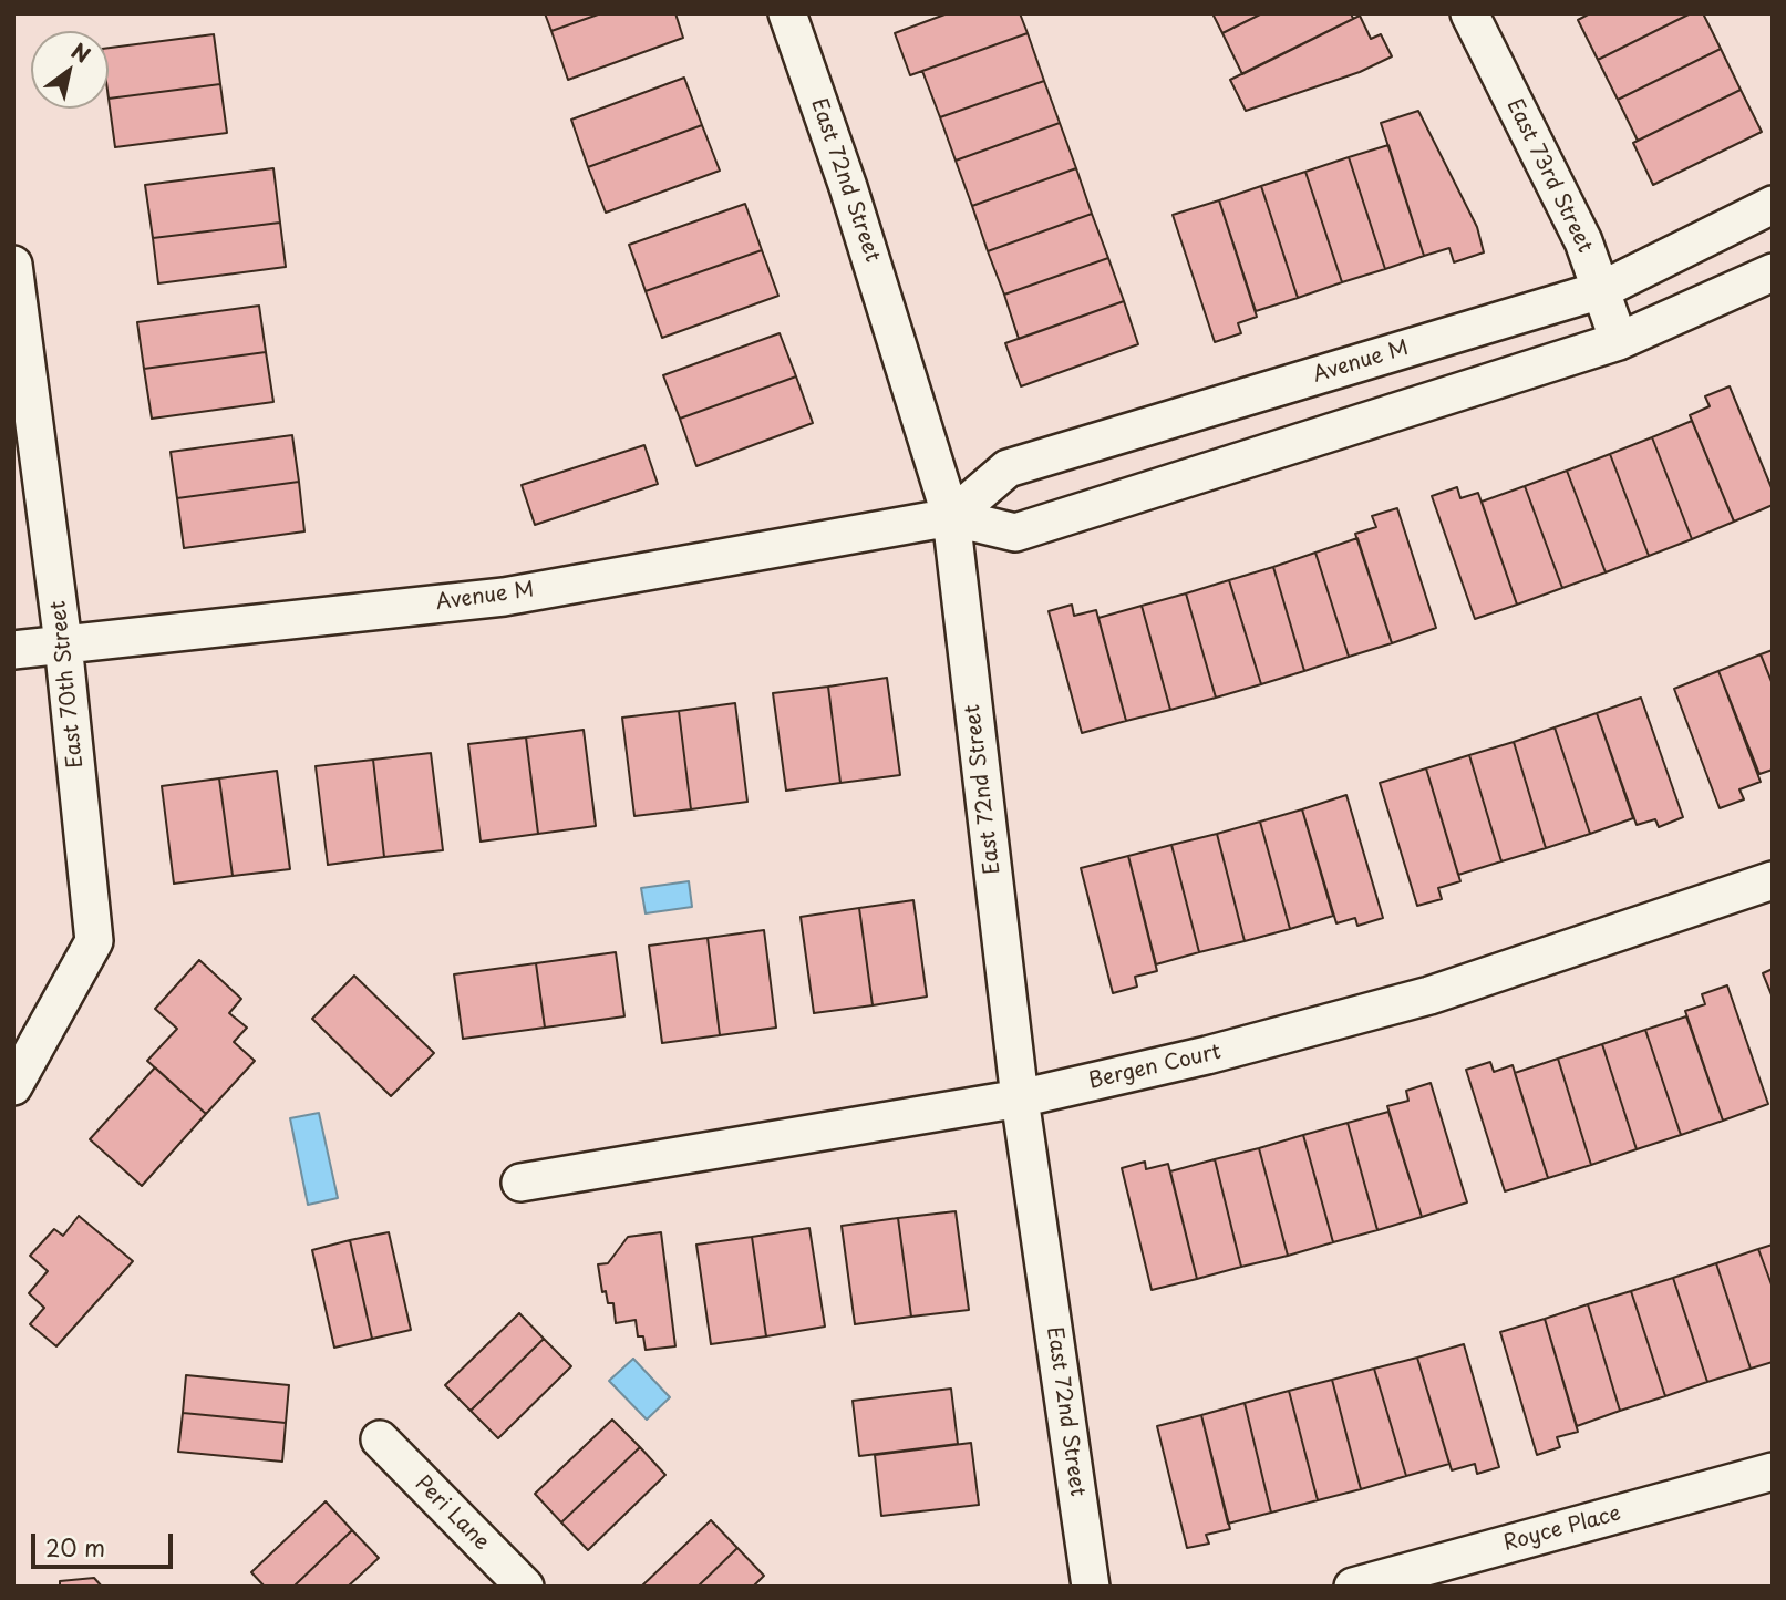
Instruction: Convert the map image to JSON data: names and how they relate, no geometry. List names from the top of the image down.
{
  "streets": {
    "street": [
      "East 73rd Street",
      "East 72nd Street",
      "Avenue M",
      "East 70th Street",
      "Bergen Court",
      "Peri Lane",
      "Royce Place"
    ]
  },
  "crossings": [
    ["East 73rd Street", "Avenue M"],
    ["East 72nd Street", "Avenue M"],
    ["East 72nd Street", "Bergen Court"],
    ["Avenue M", "East 70th Street"]
  ],
  "scale_bar": "20 m",
  "north": "top right"
}
